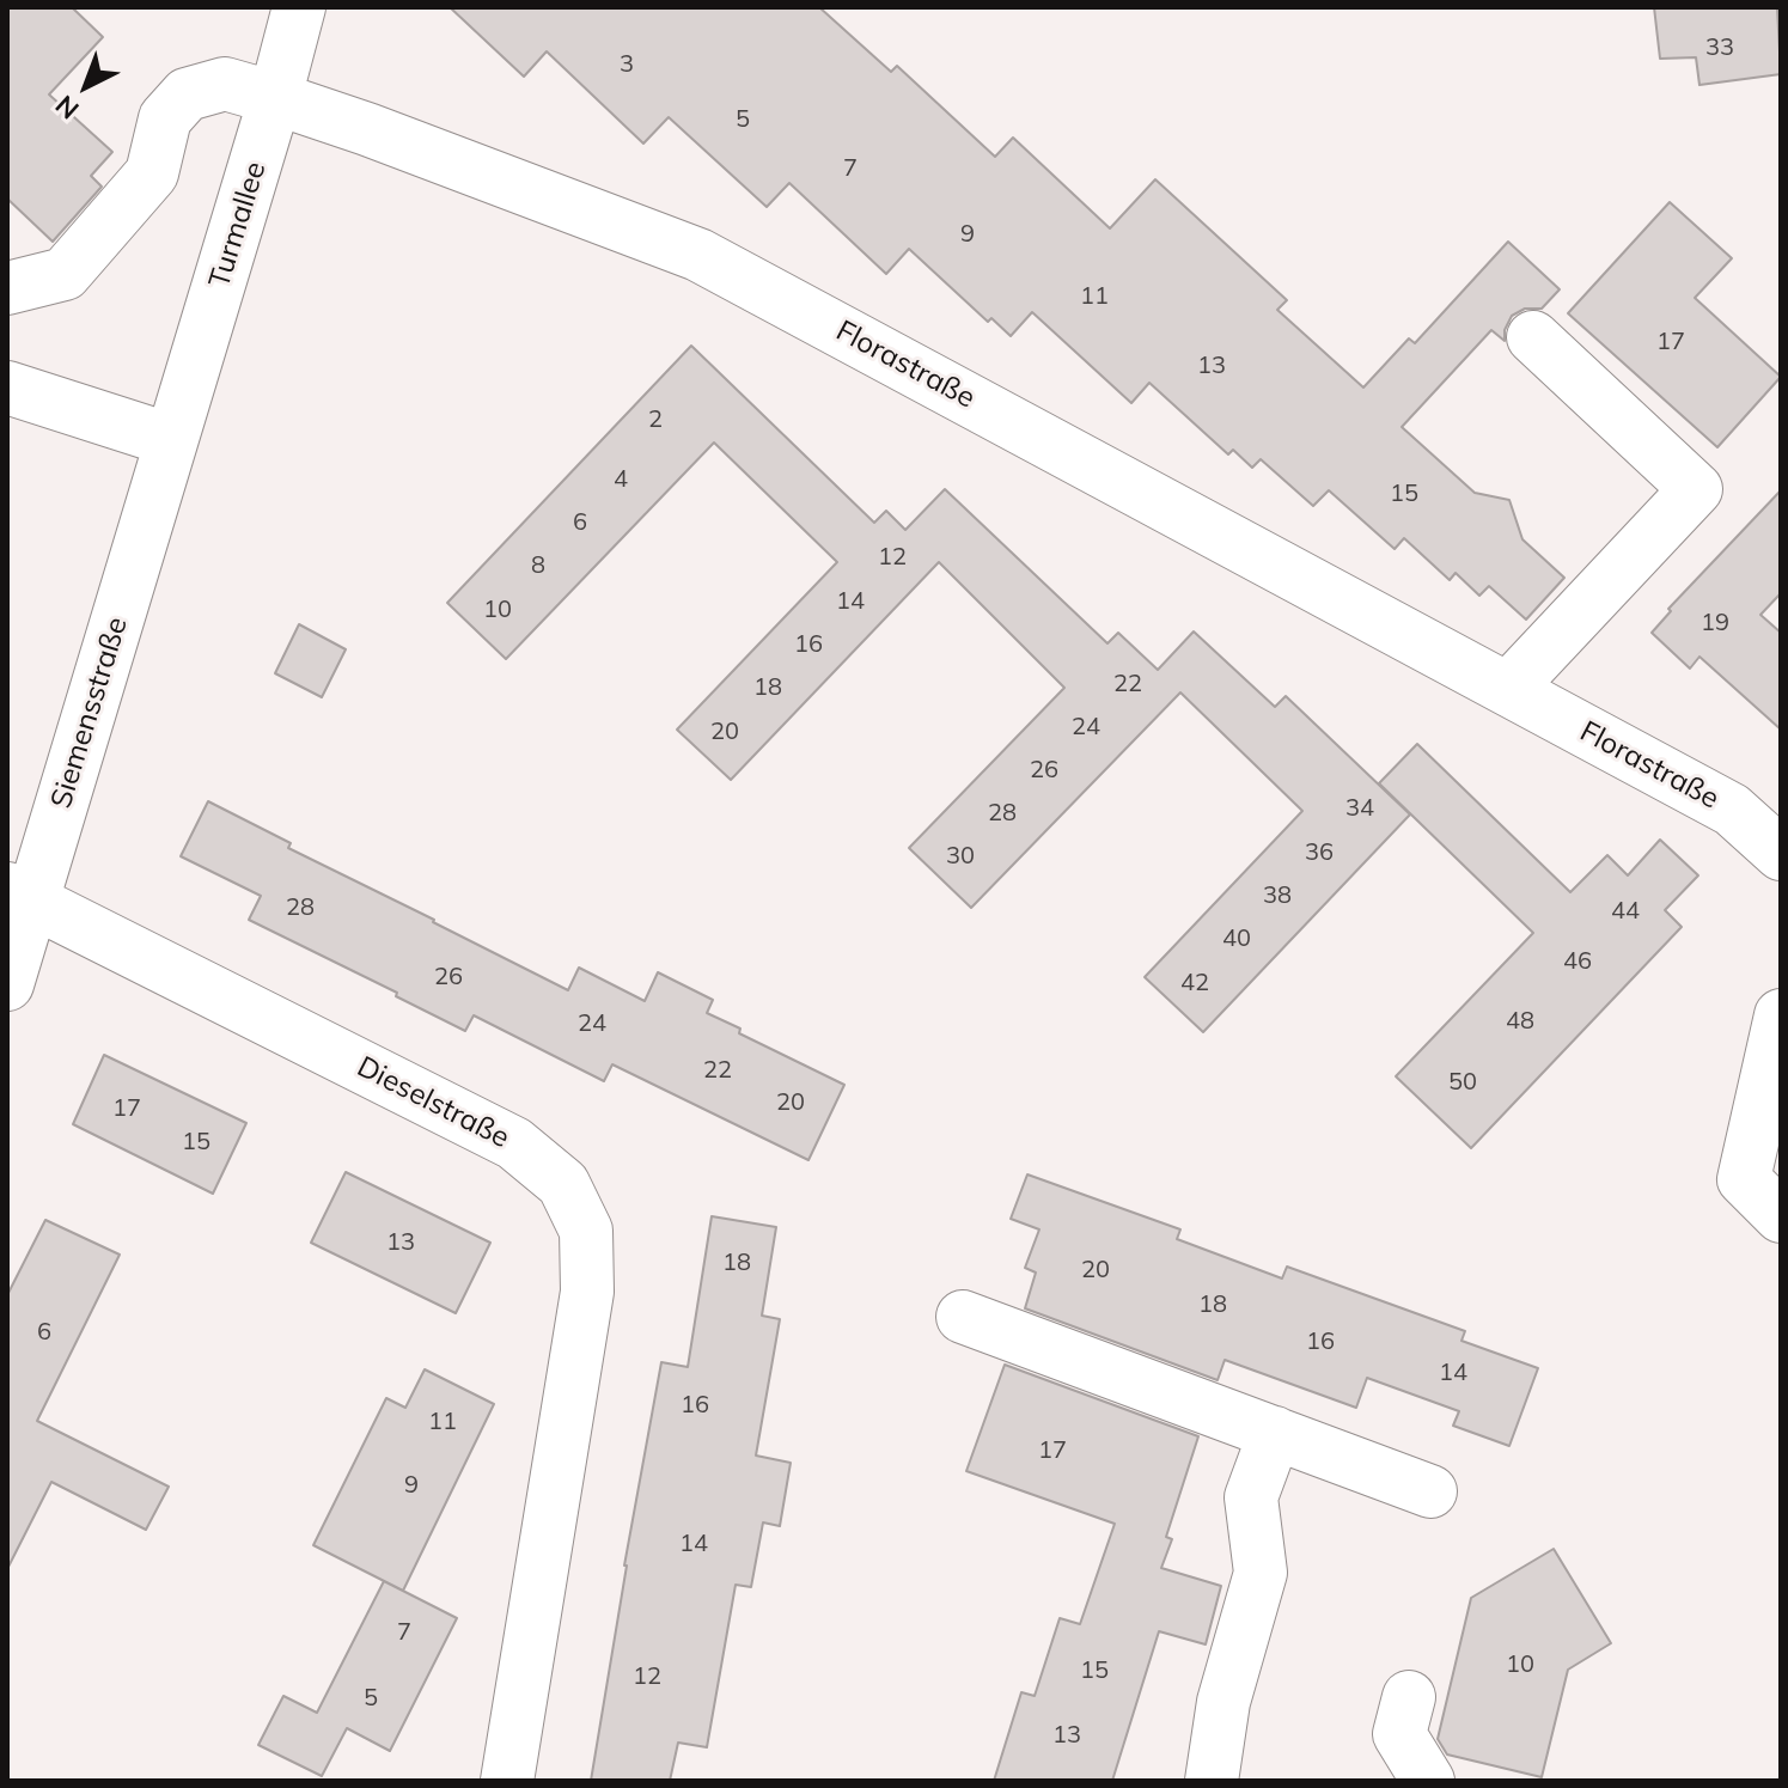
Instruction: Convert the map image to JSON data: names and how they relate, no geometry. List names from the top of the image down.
{
  "streets": {
    "street": [
      "Turmallee",
      "Florastraße",
      "Siemensstraße",
      "Dieselstraße"
    ]
  },
  "crossings": [
    ["Turmallee", "Florastraße"],
    ["Turmallee", "Siemensstraße"],
    ["Siemensstraße", "Dieselstraße"]
  ],
  "house_numbers": [
    "33",
    "3",
    "5",
    "7",
    "9",
    "11",
    "17",
    "13",
    "2",
    "4",
    "15",
    "6",
    "12",
    "8",
    "14",
    "10",
    "19",
    "16",
    "22",
    "18",
    "24",
    "20",
    "26",
    "34",
    "28",
    "36",
    "30",
    "38",
    "28",
    "44",
    "40",
    "46",
    "26",
    "42",
    "48",
    "24",
    "22",
    "50",
    "20",
    "17",
    "15",
    "13",
    "18",
    "20",
    "18",
    "6",
    "16",
    "14",
    "16",
    "11",
    "17",
    "9",
    "14",
    "7",
    "10",
    "15",
    "12",
    "5",
    "13"
  ],
  "north": "bottom left"
}
